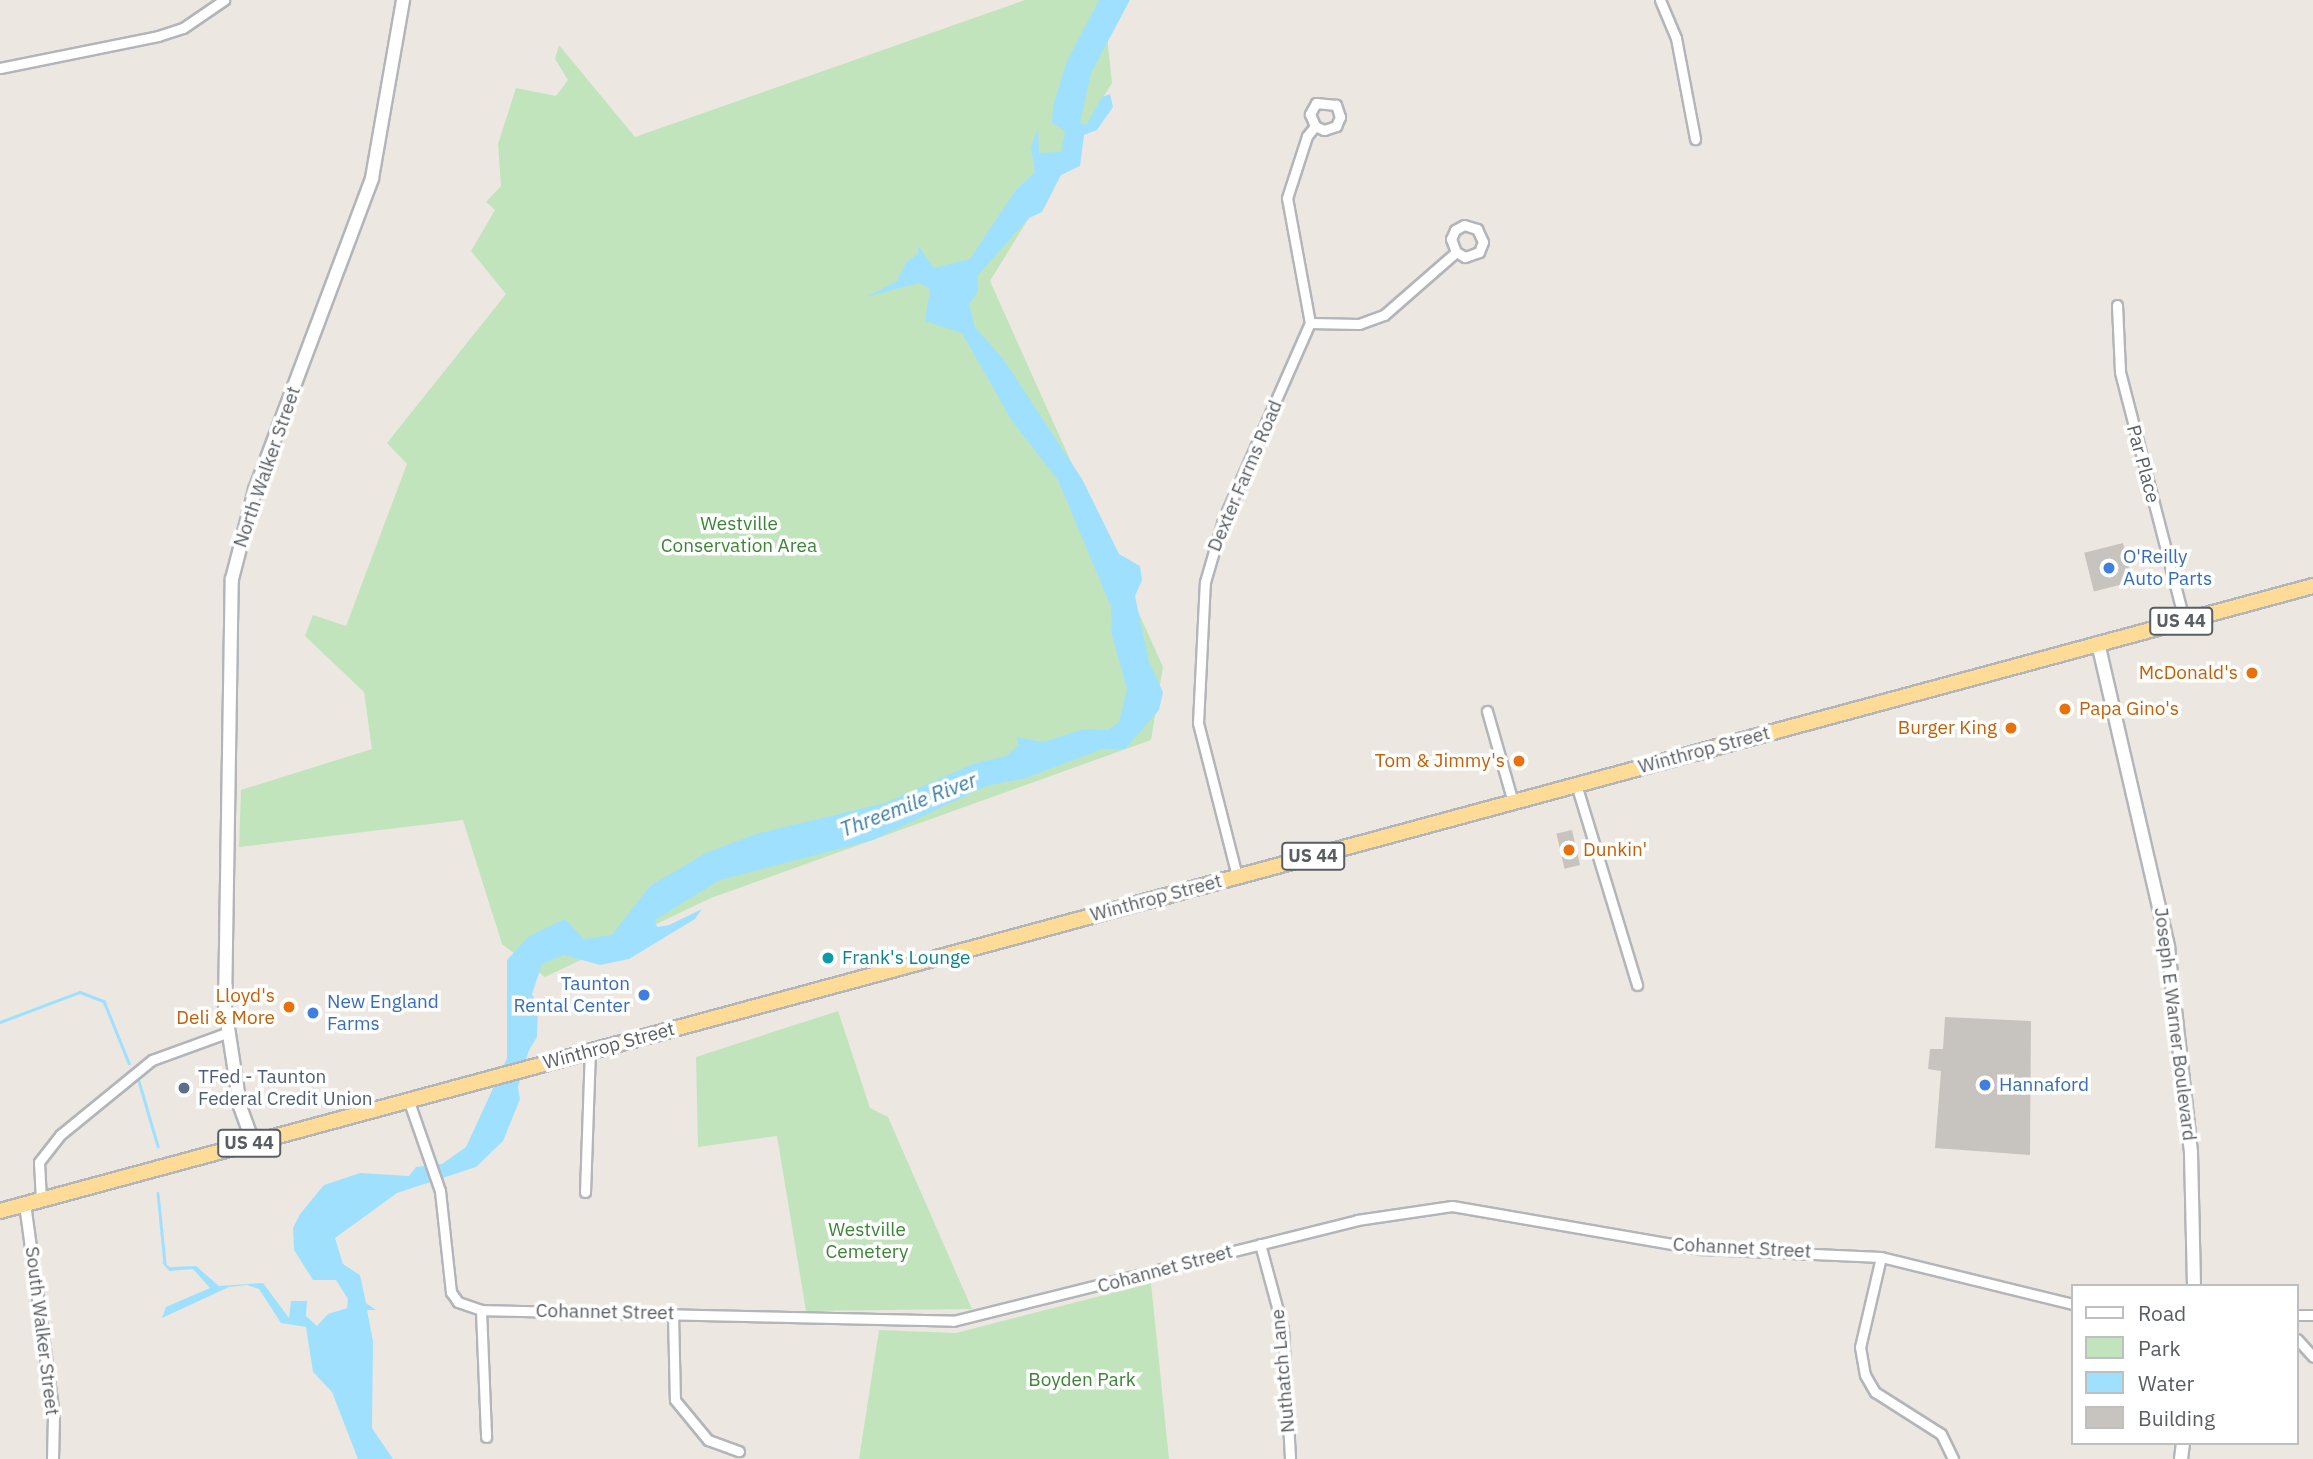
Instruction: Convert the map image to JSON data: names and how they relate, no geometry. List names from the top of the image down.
{
  "streets": {
    "highway": ["US 44", "Winthrop Street"],
    "main road": ["North Walker Street", "Joseph E Warner Boulevard"],
    "street": [
      "Par Place",
      "Dexter Farms Road",
      "Cohannet Street",
      "South Walker Street",
      "Nuthatch Lane"
    ]
  },
  "crossings": [
    ["Par Place", "Winthrop Street"],
    ["North Walker Street", "Winthrop Street"],
    ["Dexter Farms Road", "Winthrop Street"],
    ["Winthrop Street", "Joseph E Warner Boulevard"],
    ["Winthrop Street", "Cohannet Street"],
    ["Winthrop Street", "South Walker Street"],
    ["Cohannet Street", "Nuthatch Lane"]
  ],
  "water": ["Threemile River"],
  "parks": ["Westville Conservation Area", "Westville Cemetery", "Boyden Park"],
  "places": [
    "O'Reilly Auto Parts",
    "McDonald's",
    "Papa Gino's",
    "Burger King",
    "Tom & Jimmy's",
    "Dunkin'",
    "Frank's Lounge",
    "Taunton Rental Center",
    "Lloyd's Deli & More",
    "New England Farms",
    "Hannaford",
    "TFed - Taunton Federal Credit Union"
  ],
  "legend": [
    "Road",
    "Park",
    "Water",
    "Building"
  ]
}
